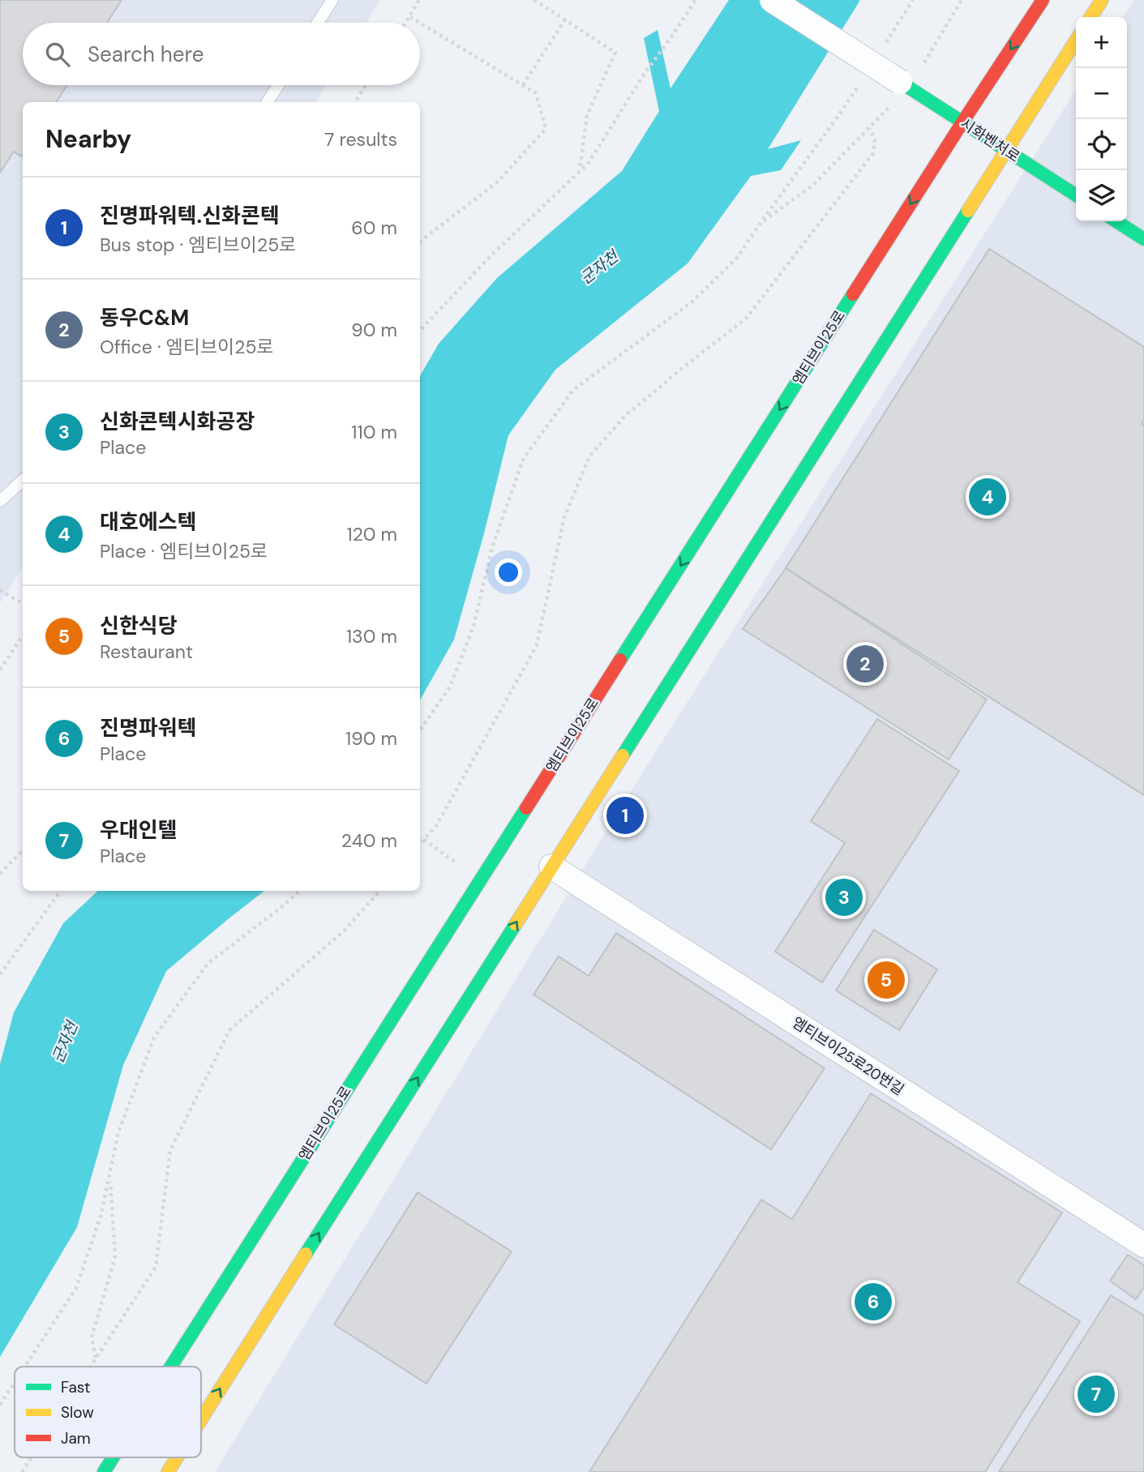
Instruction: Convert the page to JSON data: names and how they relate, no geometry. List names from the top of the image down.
{
  "streets": {
    "main road": ["시화벤처로", "엠티브이25로"],
    "street": ["엠티브이25로20번길"]
  },
  "crossings": [
    ["시화벤처로", "엠티브이25로"]
  ],
  "water": ["군자천"],
  "legend": ["Fast", "Slow", "Jam"],
  "page": {
    "map_buttons": ["+", "−"],
    "search": "Search here",
    "heading": ["Nearby", "7 results"],
    "list": [
      {
        "mark": "1",
        "name": "진명파워텍.신화콘텍",
        "note": "Bus stop · 엠티브이25로",
        "value": "60 m"
      },
      {
        "mark": "2",
        "name": "동우C&M",
        "note": "Office · 엠티브이25로",
        "value": "90 m"
      },
      {
        "mark": "3",
        "name": "신화콘텍시화공장",
        "note": "Place",
        "value": "110 m"
      },
      {
        "mark": "4",
        "name": "대호에스텍",
        "note": "Place · 엠티브이25로",
        "value": "120 m"
      },
      {
        "mark": "5",
        "name": "신한식당",
        "note": "Restaurant",
        "value": "130 m"
      },
      {
        "mark": "6",
        "name": "진명파워텍",
        "note": "Place",
        "value": "190 m"
      },
      {
        "mark": "7",
        "name": "우대인텔",
        "note": "Place",
        "value": "240 m"
      }
    ],
    "pins": [
      "4",
      "2",
      "1",
      "3",
      "5",
      "6",
      "7"
    ]
  }
}
